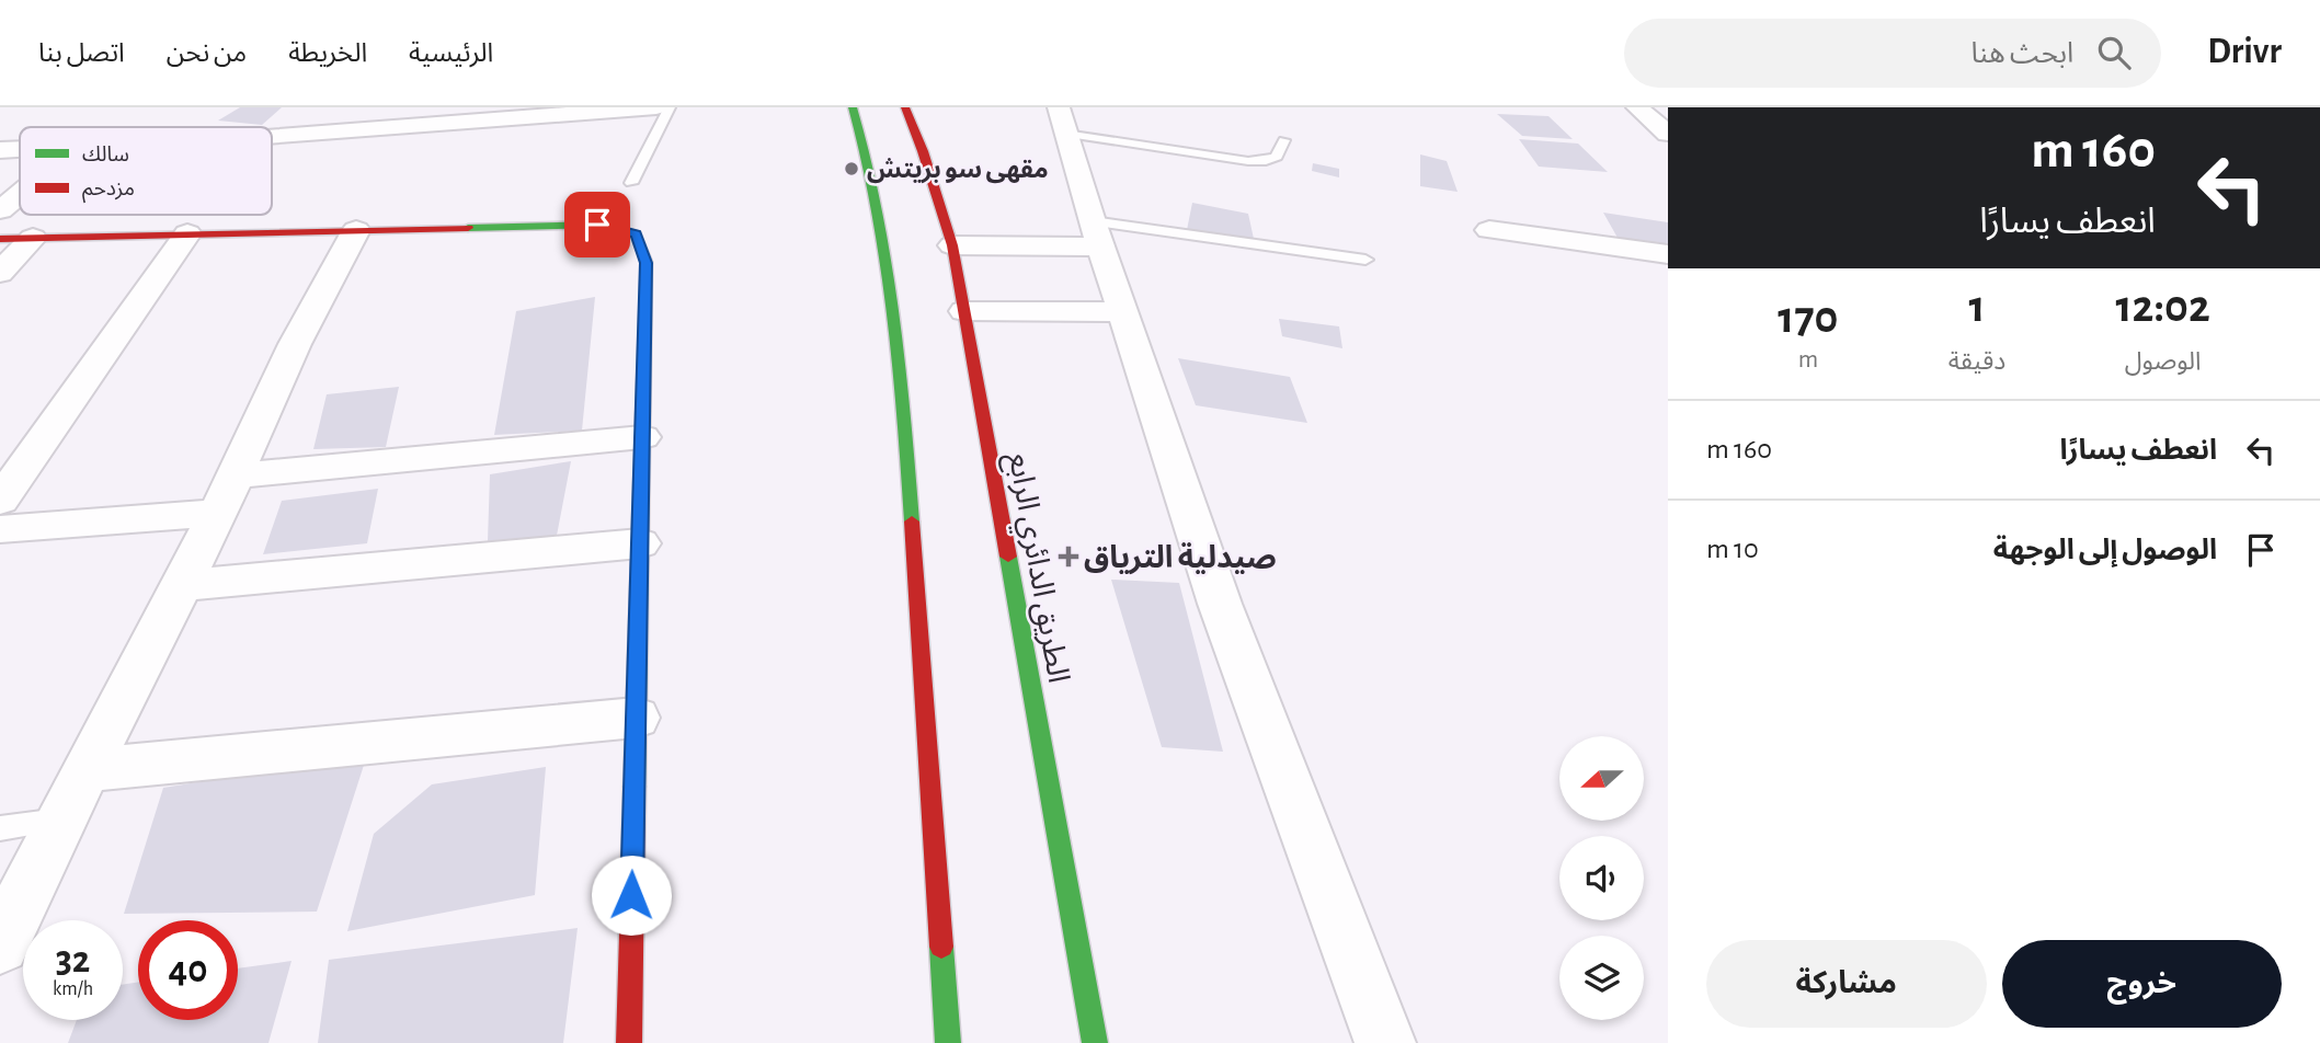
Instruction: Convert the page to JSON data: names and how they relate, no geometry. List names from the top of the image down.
{
  "streets": {
    "main road": ["الطريق الدائري الرابع"]
  },
  "places": {
    "other": ["مقهى سو بريتش"],
    "health": ["صيدلية الترياق"]
  },
  "legend": ["سالك", "مزدحم"],
  "north": "left",
  "page": {
    "header": "Drivr",
    "search": "ابحث هنا",
    "nav": [
      "الرئيسية",
      "الخريطة",
      "من نحن",
      "اتصل بنا"
    ],
    "turn": ["160 m", "انعطف يسارًا"],
    "eta": [
      "12:02",
      "الوصول",
      "1",
      "دقيقة",
      "170",
      "m"
    ],
    "list": [
      {
        "name": "انعطف يسارًا",
        "value": "160 m"
      },
      {
        "name": "الوصول إلى الوجهة",
        "value": "10 m"
      }
    ],
    "speed": "32 km/h",
    "limit": "40",
    "buttons": ["خروج", "مشاركة"]
  }
}
